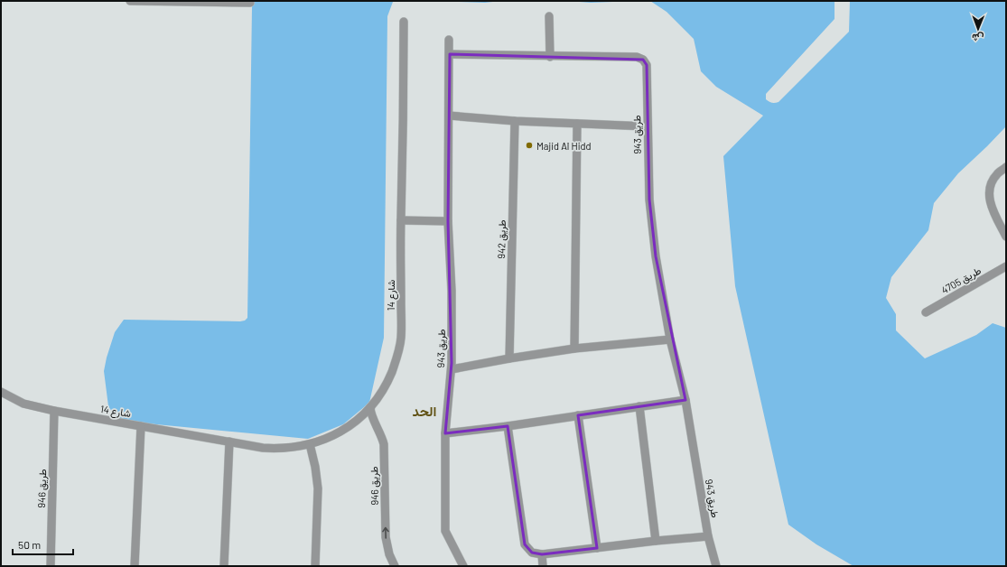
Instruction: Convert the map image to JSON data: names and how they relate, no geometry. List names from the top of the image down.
{
  "streets": {
    "street": [
      "طريق 943",
      "طريق 942",
      "طريق 4705",
      "شارع 14",
      "طريق 946"
    ]
  },
  "crossings": [
    ["شارع 14", "طريق 946"]
  ],
  "districts": ["الحد"],
  "places": ["Majid Al Hidd"],
  "scale_bar": "50 m",
  "north": "bottom"
}
